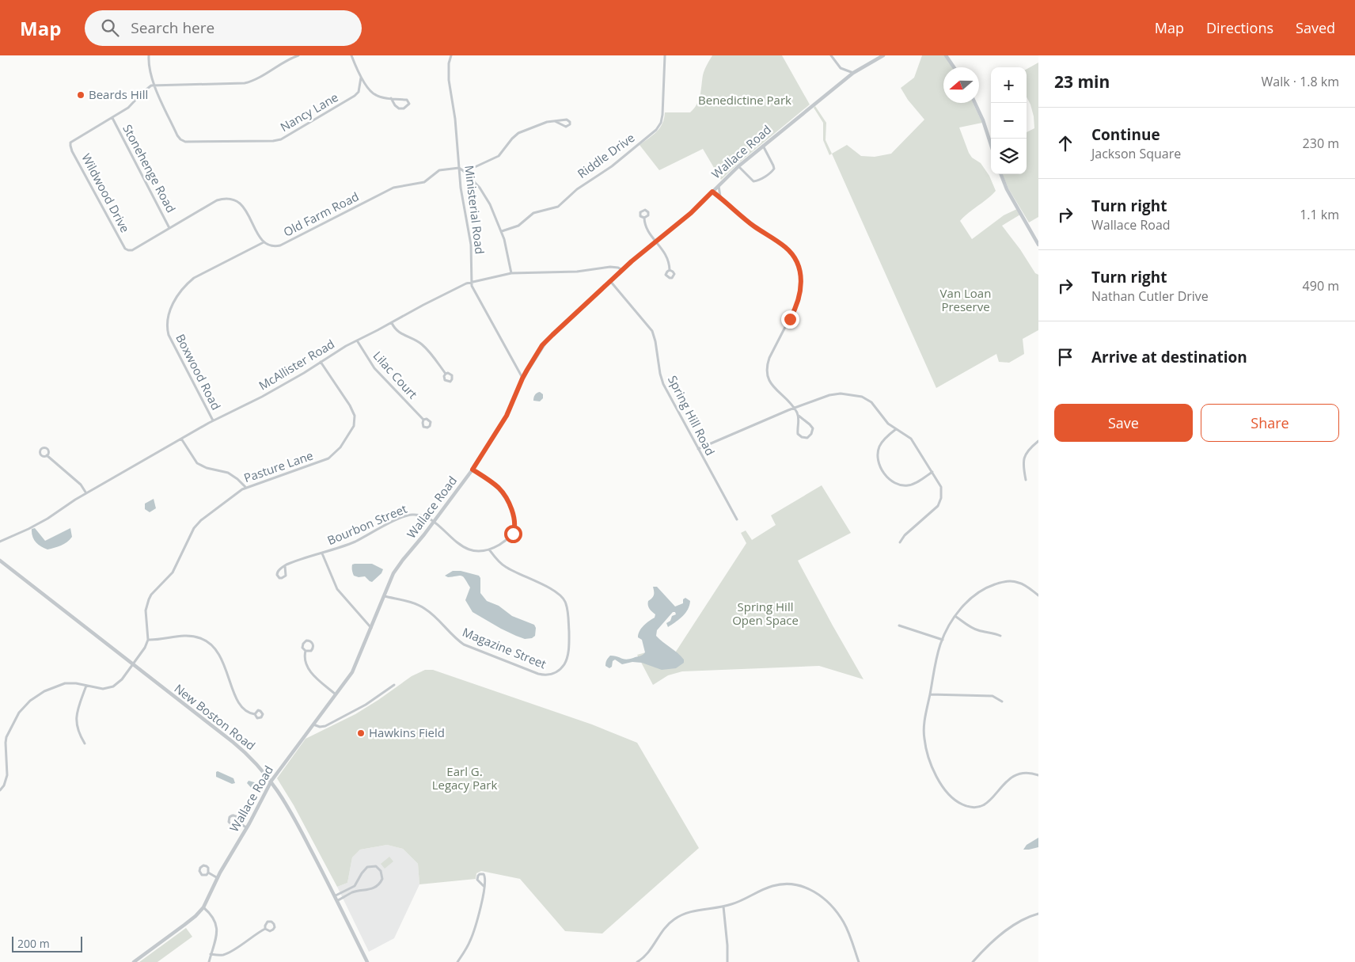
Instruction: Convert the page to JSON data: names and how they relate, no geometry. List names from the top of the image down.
{
  "streets": {
    "street": [
      "Nancy Lane",
      "Wallace Road",
      "Riddle Drive",
      "Stonehenge Road",
      "Wildwood Drive",
      "Ministerial Road",
      "Old Farm Road",
      "McAllister Road",
      "Boxwood Road",
      "Lilac Court",
      "Spring Hill Road",
      "Pasture Lane",
      "Bourbon Street",
      "Magazine Street",
      "New Boston Road"
    ]
  },
  "crossings": [
    ["Wallace Road", "Ministerial Road"],
    ["Wallace Road", "McAllister Road"],
    ["Wallace Road", "Spring Hill Road"],
    ["Wallace Road", "Bourbon Street"],
    ["Wallace Road", "Magazine Street"],
    ["Wallace Road", "New Boston Road"],
    ["Stonehenge Road", "Wildwood Drive"],
    ["Ministerial Road", "Old Farm Road"],
    ["Ministerial Road", "McAllister Road"],
    ["Old Farm Road", "Boxwood Road"],
    ["McAllister Road", "Boxwood Road"],
    ["McAllister Road", "Lilac Court"],
    ["McAllister Road", "Pasture Lane"],
    ["Bourbon Street", "Magazine Street"]
  ],
  "parks": [
    "Benedictine Park",
    "Van Loan Preserve",
    "Spring Hill Open Space",
    "Earl G. Legacy Park"
  ],
  "places": ["Beards Hill", "Hawkins Field"],
  "scale_bar": "200 m",
  "north": "left",
  "page": {
    "header": "Map",
    "search": "Search here",
    "nav": ["Map", "Directions", "Saved"],
    "heading": ["23 min", "Walk · 1.8 km"],
    "map_buttons": ["+", "−"],
    "list": [
      ["Continue", "Jackson Square", "230 m"],
      ["Turn right", "Wallace Road", "1.1 km"],
      ["Turn right", "Nathan Cutler Drive", "490 m"],
      "Arrive at destination"
    ],
    "buttons": ["Save", "Share"],
    "scale": "200 m"
  }
}
